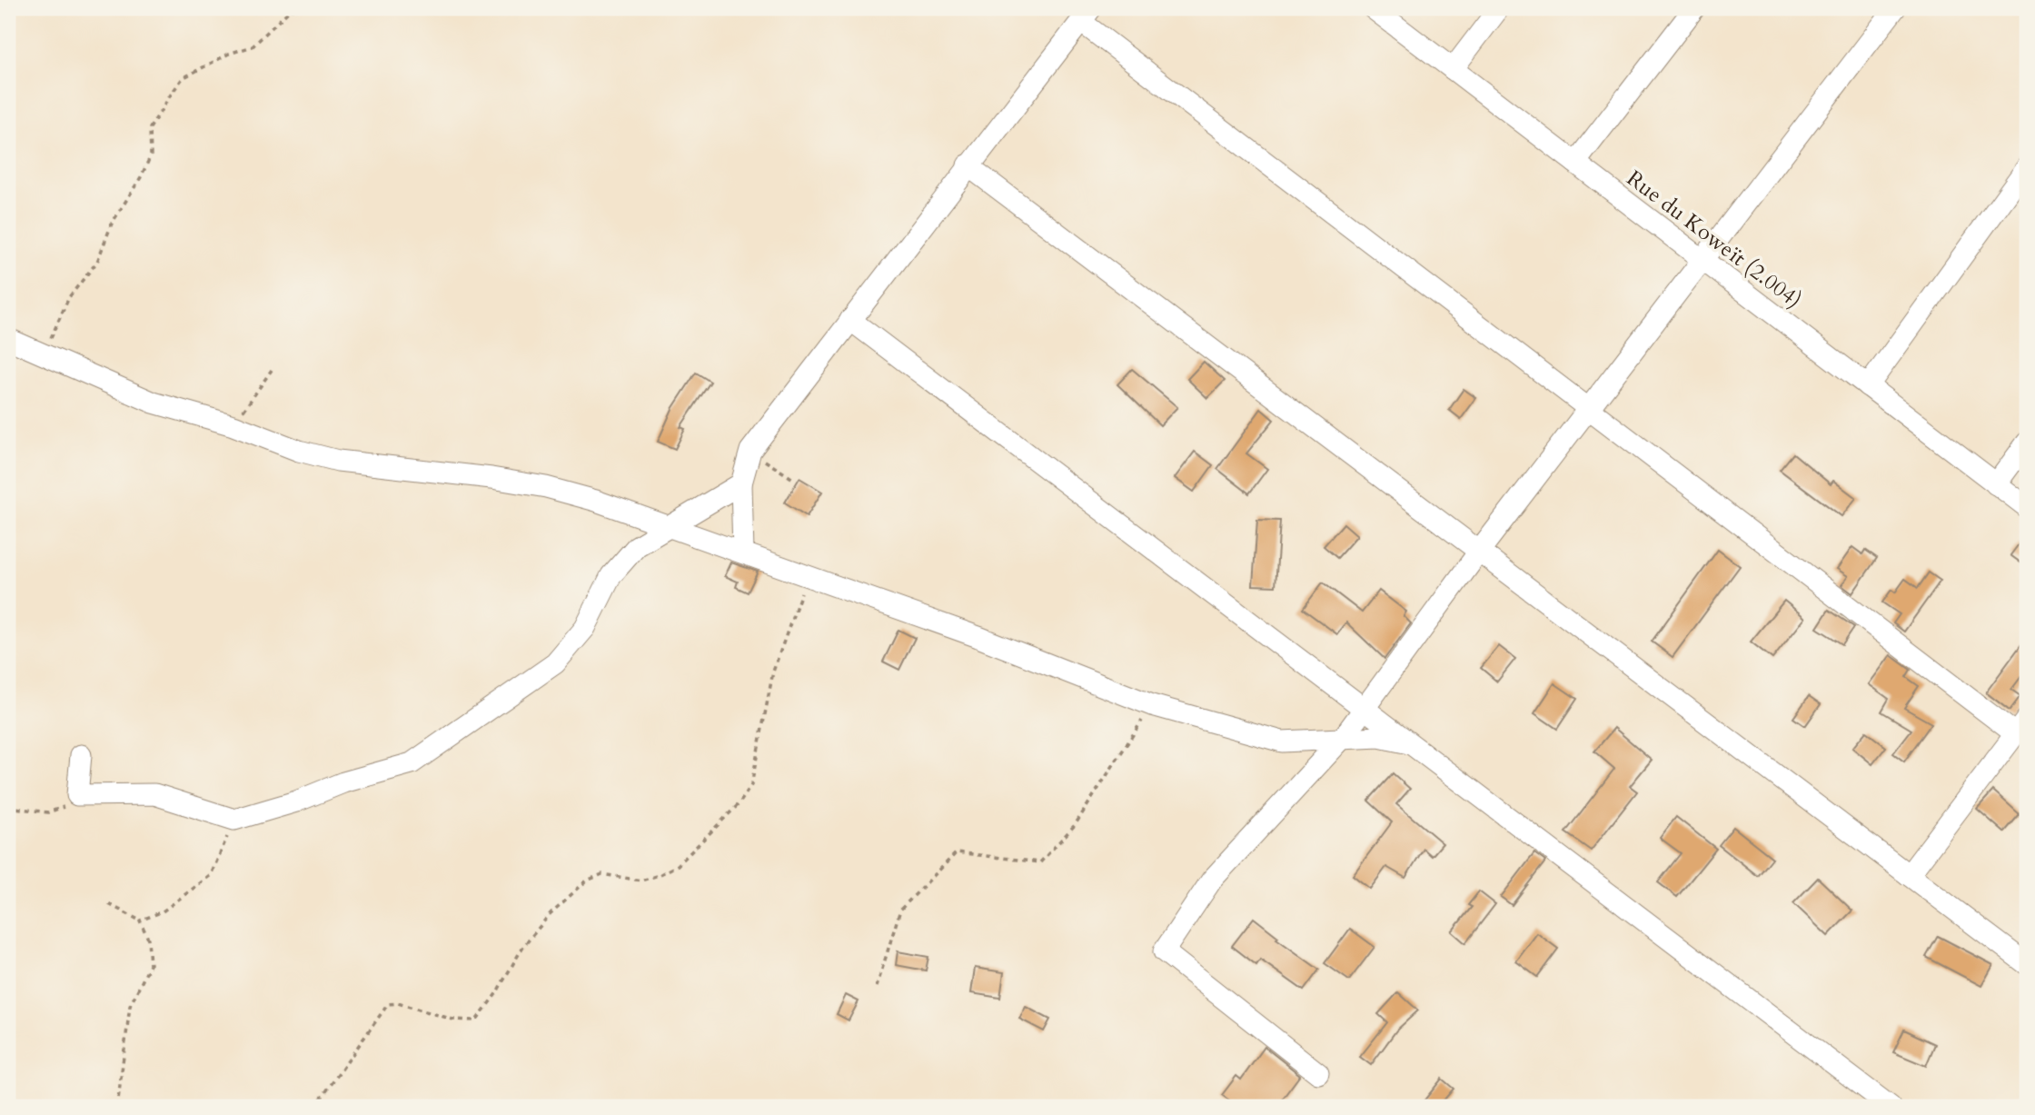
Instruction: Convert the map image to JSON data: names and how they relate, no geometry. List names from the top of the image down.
{
  "streets": {
    "street": ["Rue du Koweït (2.004)"]
  }
}
